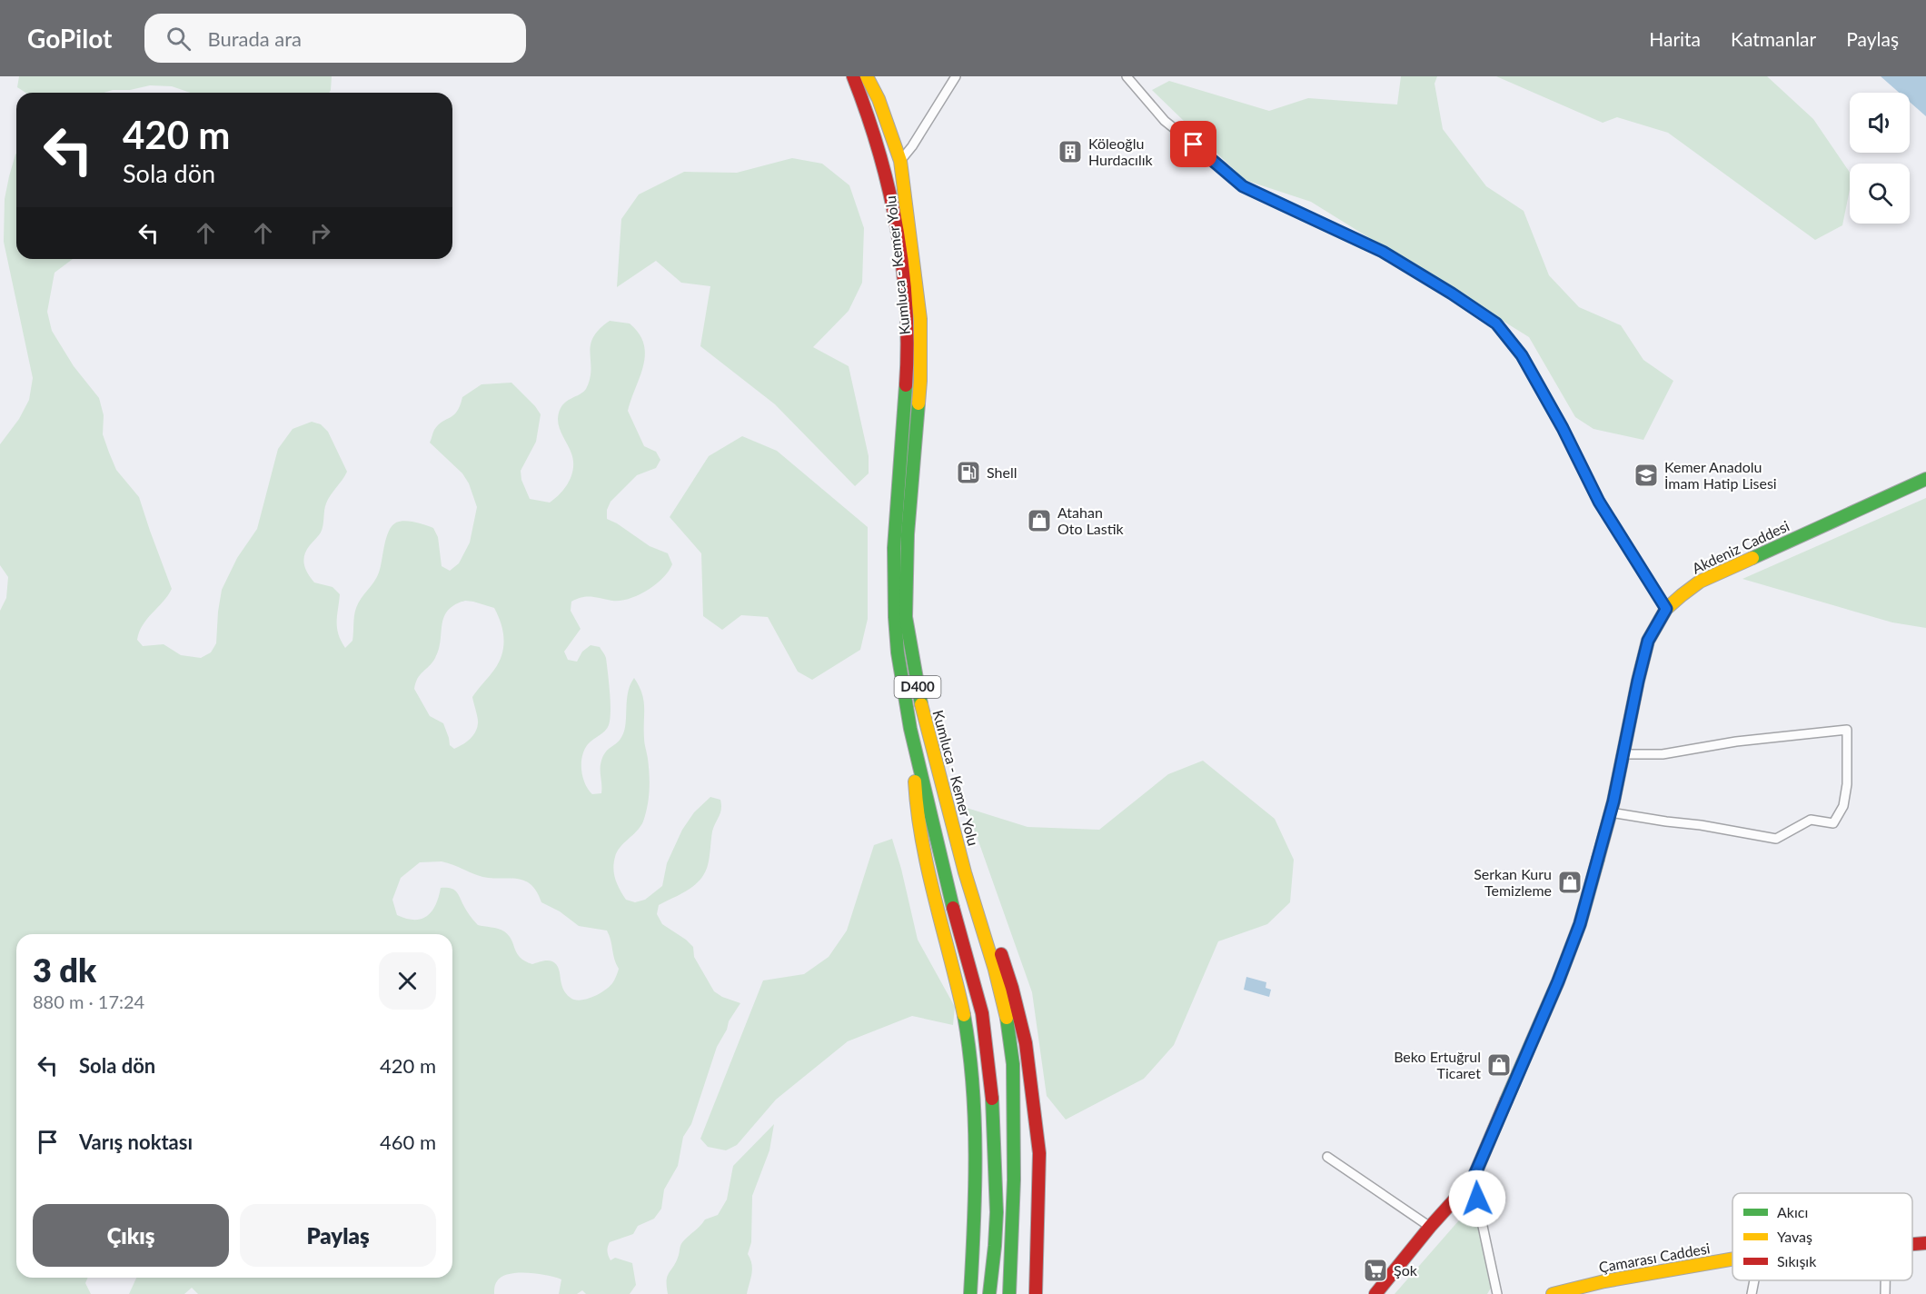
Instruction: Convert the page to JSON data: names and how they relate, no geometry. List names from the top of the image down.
{
  "streets": {
    "main road": [
      "Kumluca - Kemer Yolu",
      "Akdeniz Caddesi",
      "D400",
      "Çamarası Caddesi"
    ]
  },
  "places": {
    "building": ["Köleoğlu Hurdacılık"],
    "fuel station": ["Shell"],
    "school or university": ["Kemer Anadolu İmam Hatip Lisesi"],
    "shop": ["Atahan Oto Lastik", "Serkan Kuru Temizleme", "Beko Ertuğrul Ticaret"],
    "supermarket": ["Şok"]
  },
  "legend": ["Akıcı", "Yavaş", "Sıkışık"],
  "page": {
    "header": "GoPilot",
    "search": "Burada ara",
    "nav": ["Harita", "Katmanlar", "Paylaş"],
    "turn": ["420 m", "Sola dön"],
    "heading": ["3 dk", "880 m · 17:24"],
    "list": [
      {
        "name": "Sola dön",
        "value": "420 m"
      },
      {
        "name": "Varış noktası",
        "value": "460 m"
      }
    ],
    "buttons": ["Çıkış", "Paylaş"]
  }
}
